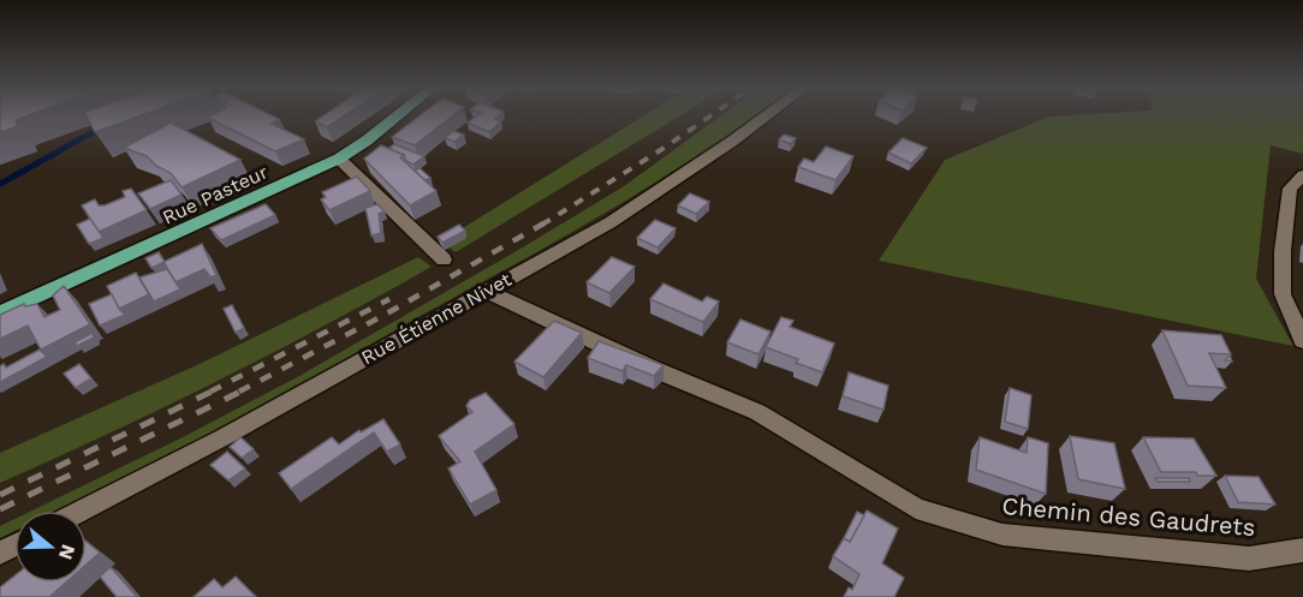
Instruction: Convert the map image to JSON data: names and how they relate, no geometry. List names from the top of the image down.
{
  "streets": {
    "main road": ["Rue Pasteur"],
    "street": ["Rue Étienne Nivet", "Chemin des Gaudrets"]
  },
  "crossings": [
    ["Rue Étienne Nivet", "Chemin des Gaudrets"]
  ],
  "north": "right"
}
